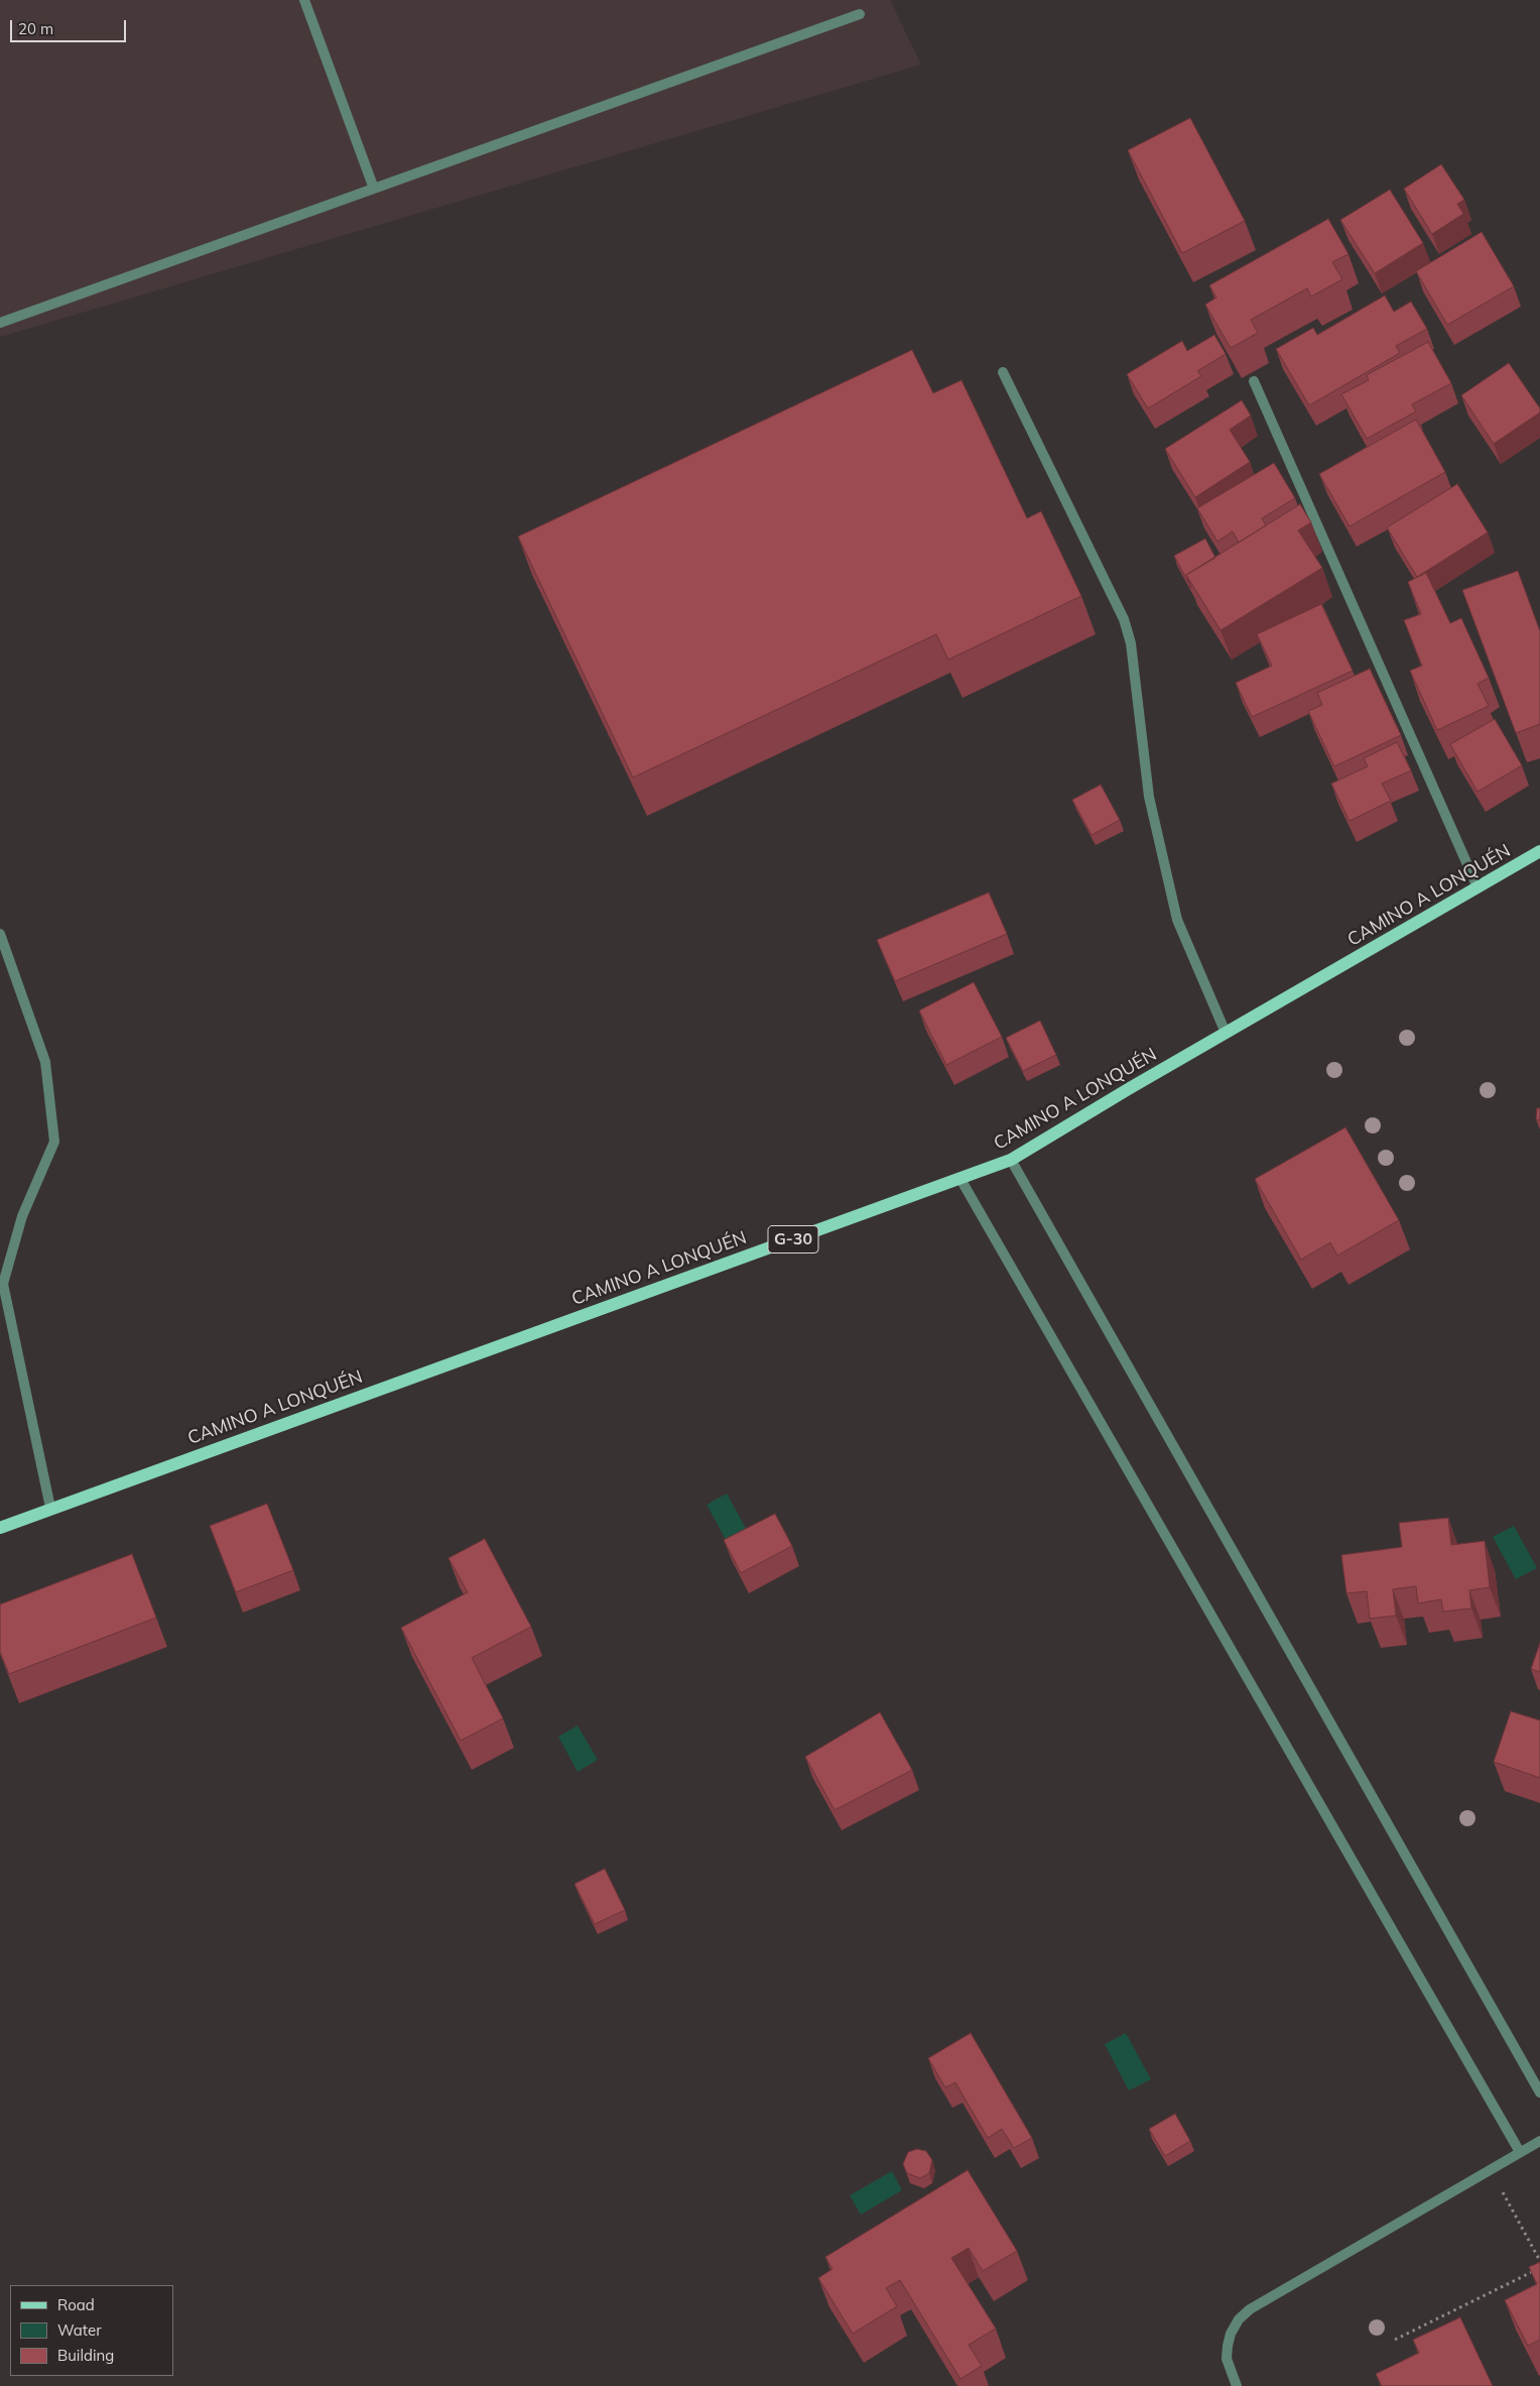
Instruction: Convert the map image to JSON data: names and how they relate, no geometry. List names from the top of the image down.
{
  "streets": {
    "main road": ["CAMINO A LONQUÉN", "G-30"]
  },
  "legend": ["Road", "Water", "Building"],
  "scale_bar": "20 m"
}
